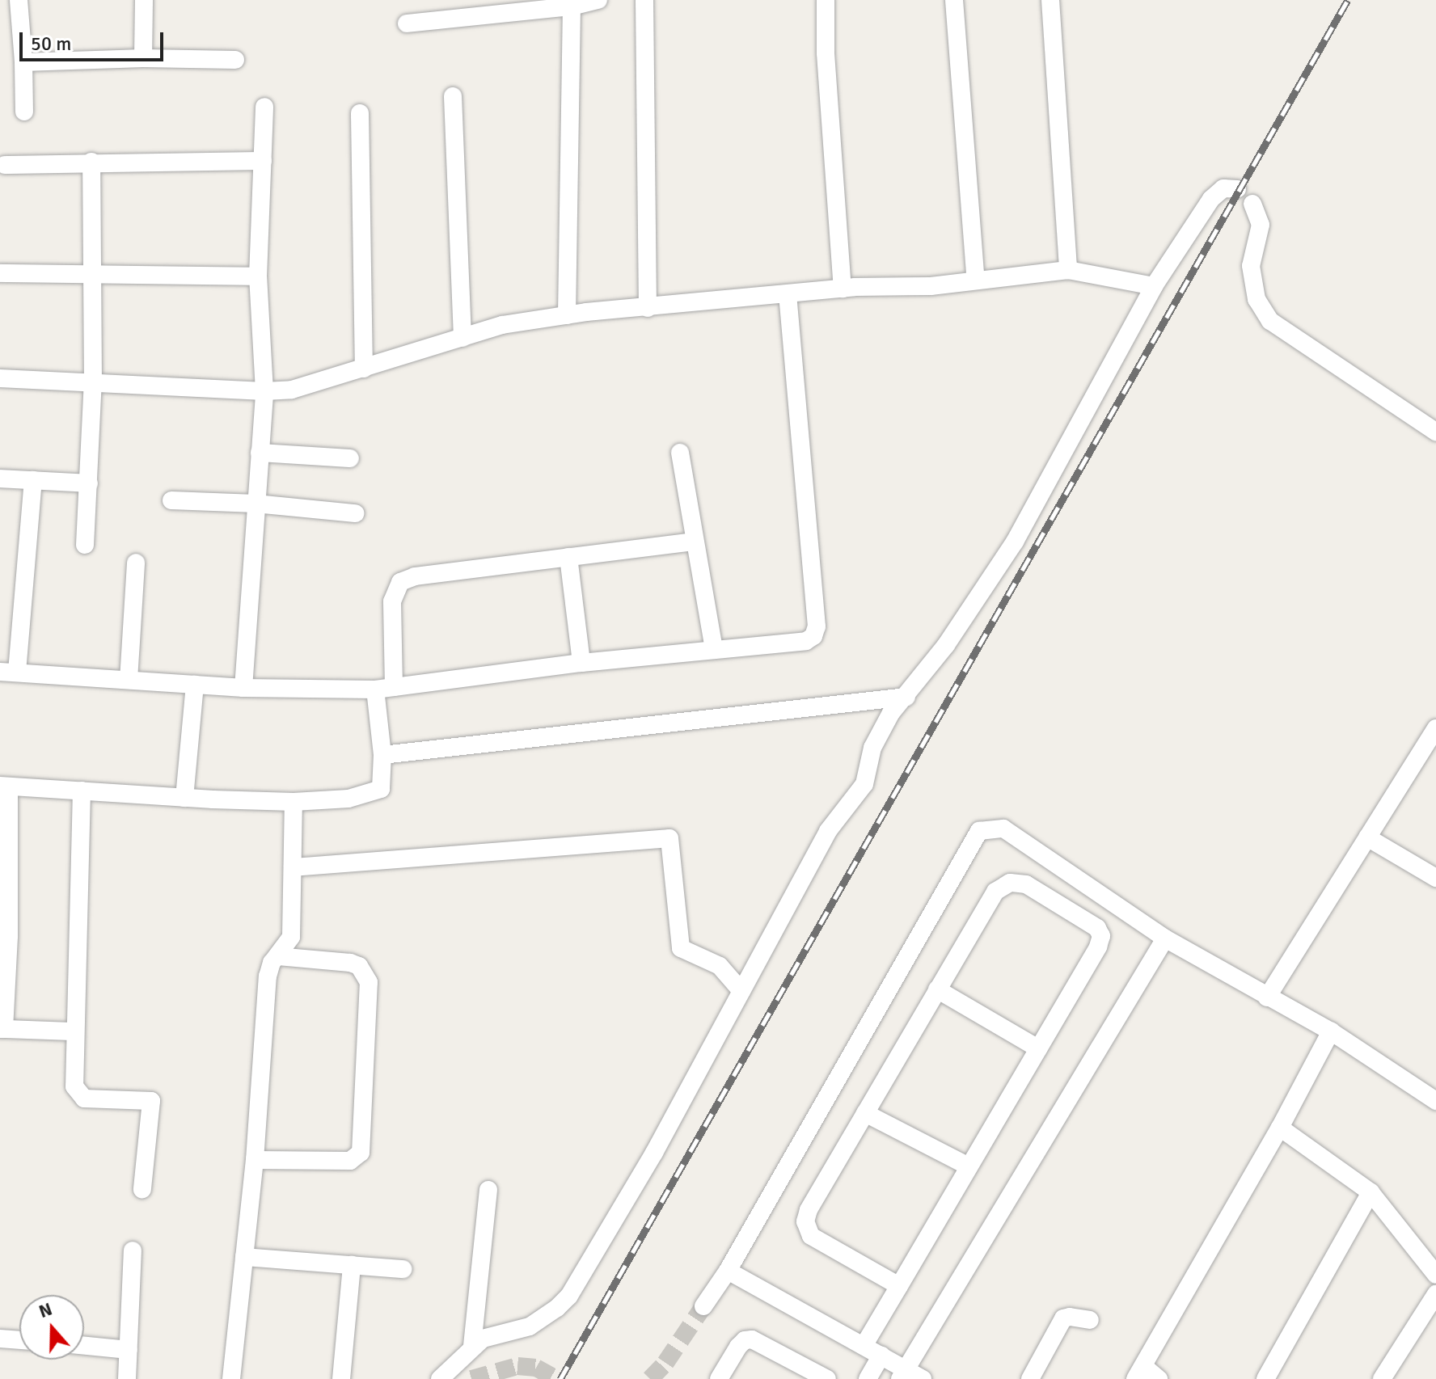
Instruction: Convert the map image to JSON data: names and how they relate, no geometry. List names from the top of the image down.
{
  "scale_bar": "50 m",
  "north": "top"
}
